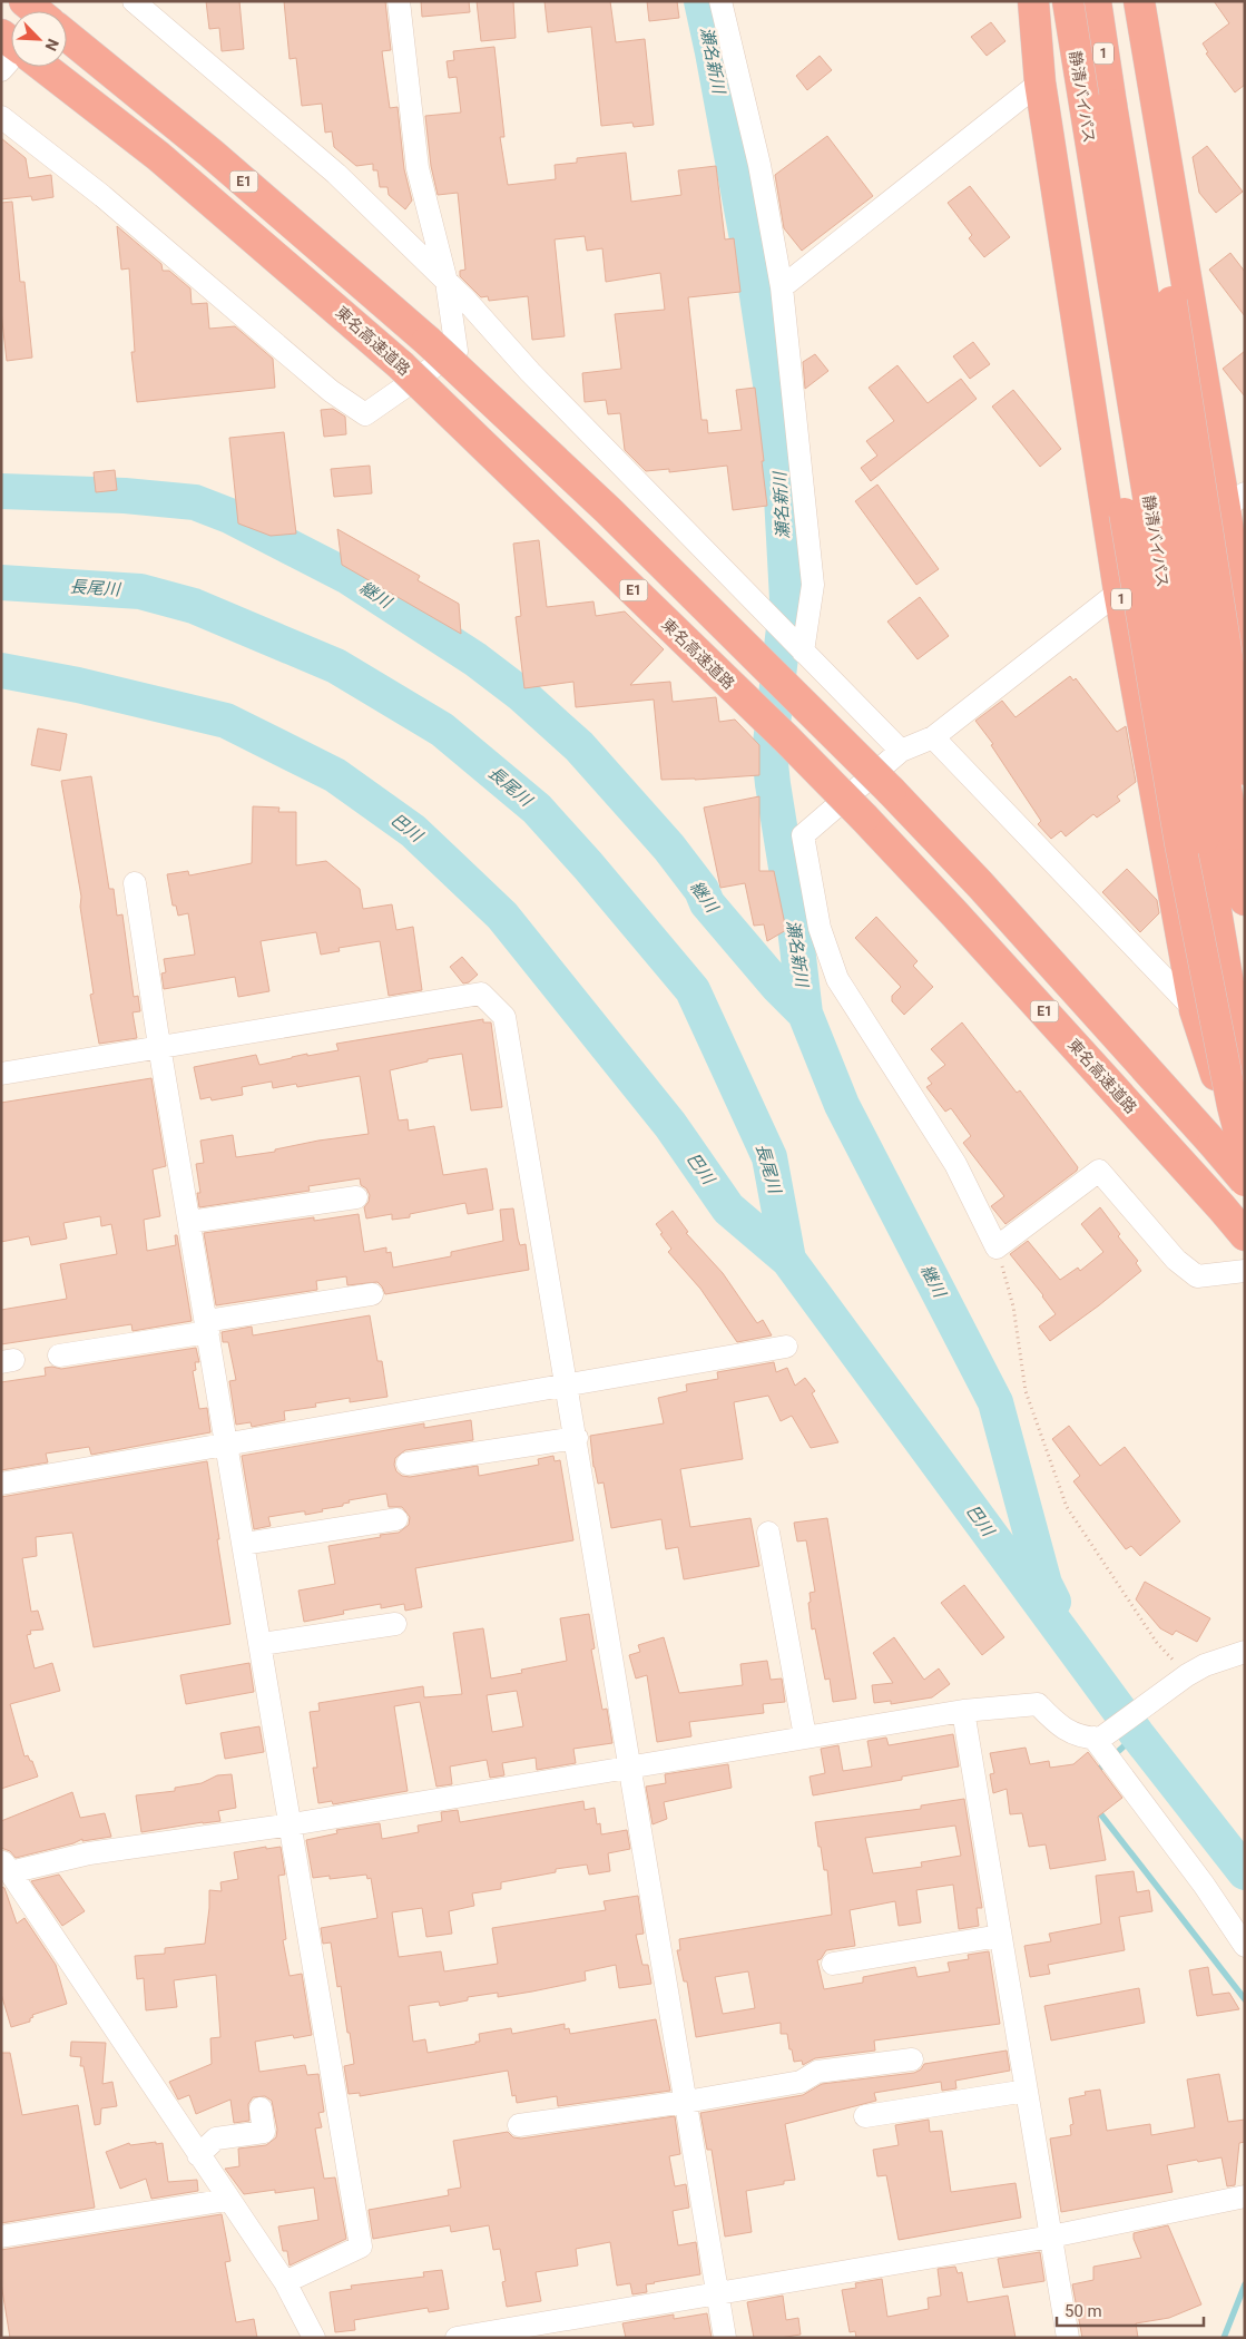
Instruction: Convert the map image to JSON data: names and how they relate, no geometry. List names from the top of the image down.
{
  "streets": {
    "highway": [
      "1",
      "静清バイパス",
      "E1",
      "東名高速道路"
    ]
  },
  "crossings": [
    ["1", "E1"],
    ["1", "東名高速道路"]
  ],
  "water": [
    "瀬名新川",
    "長尾川",
    "継川",
    "巴川"
  ],
  "scale_bar": "50 m",
  "north": "bottom right"
}
